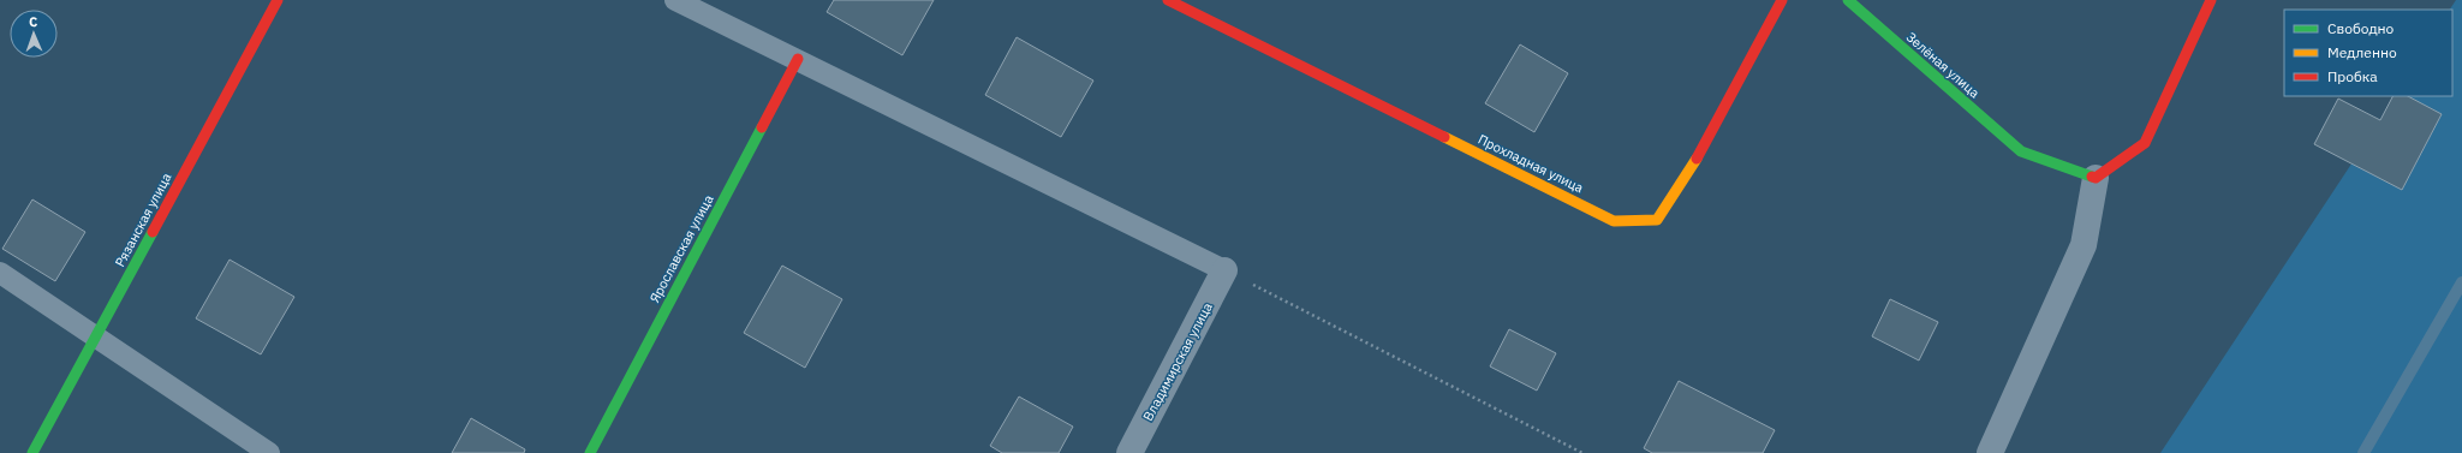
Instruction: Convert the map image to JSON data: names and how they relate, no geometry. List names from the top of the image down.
{
  "streets": {
    "street": [
      "Зелёная улица",
      "Прохладная улица",
      "Рязанская улица",
      "Ярославская улица",
      "Владимирская улица"
    ]
  },
  "legend": ["Свободно", "Медленно", "Пробка"],
  "north": "top"
}
